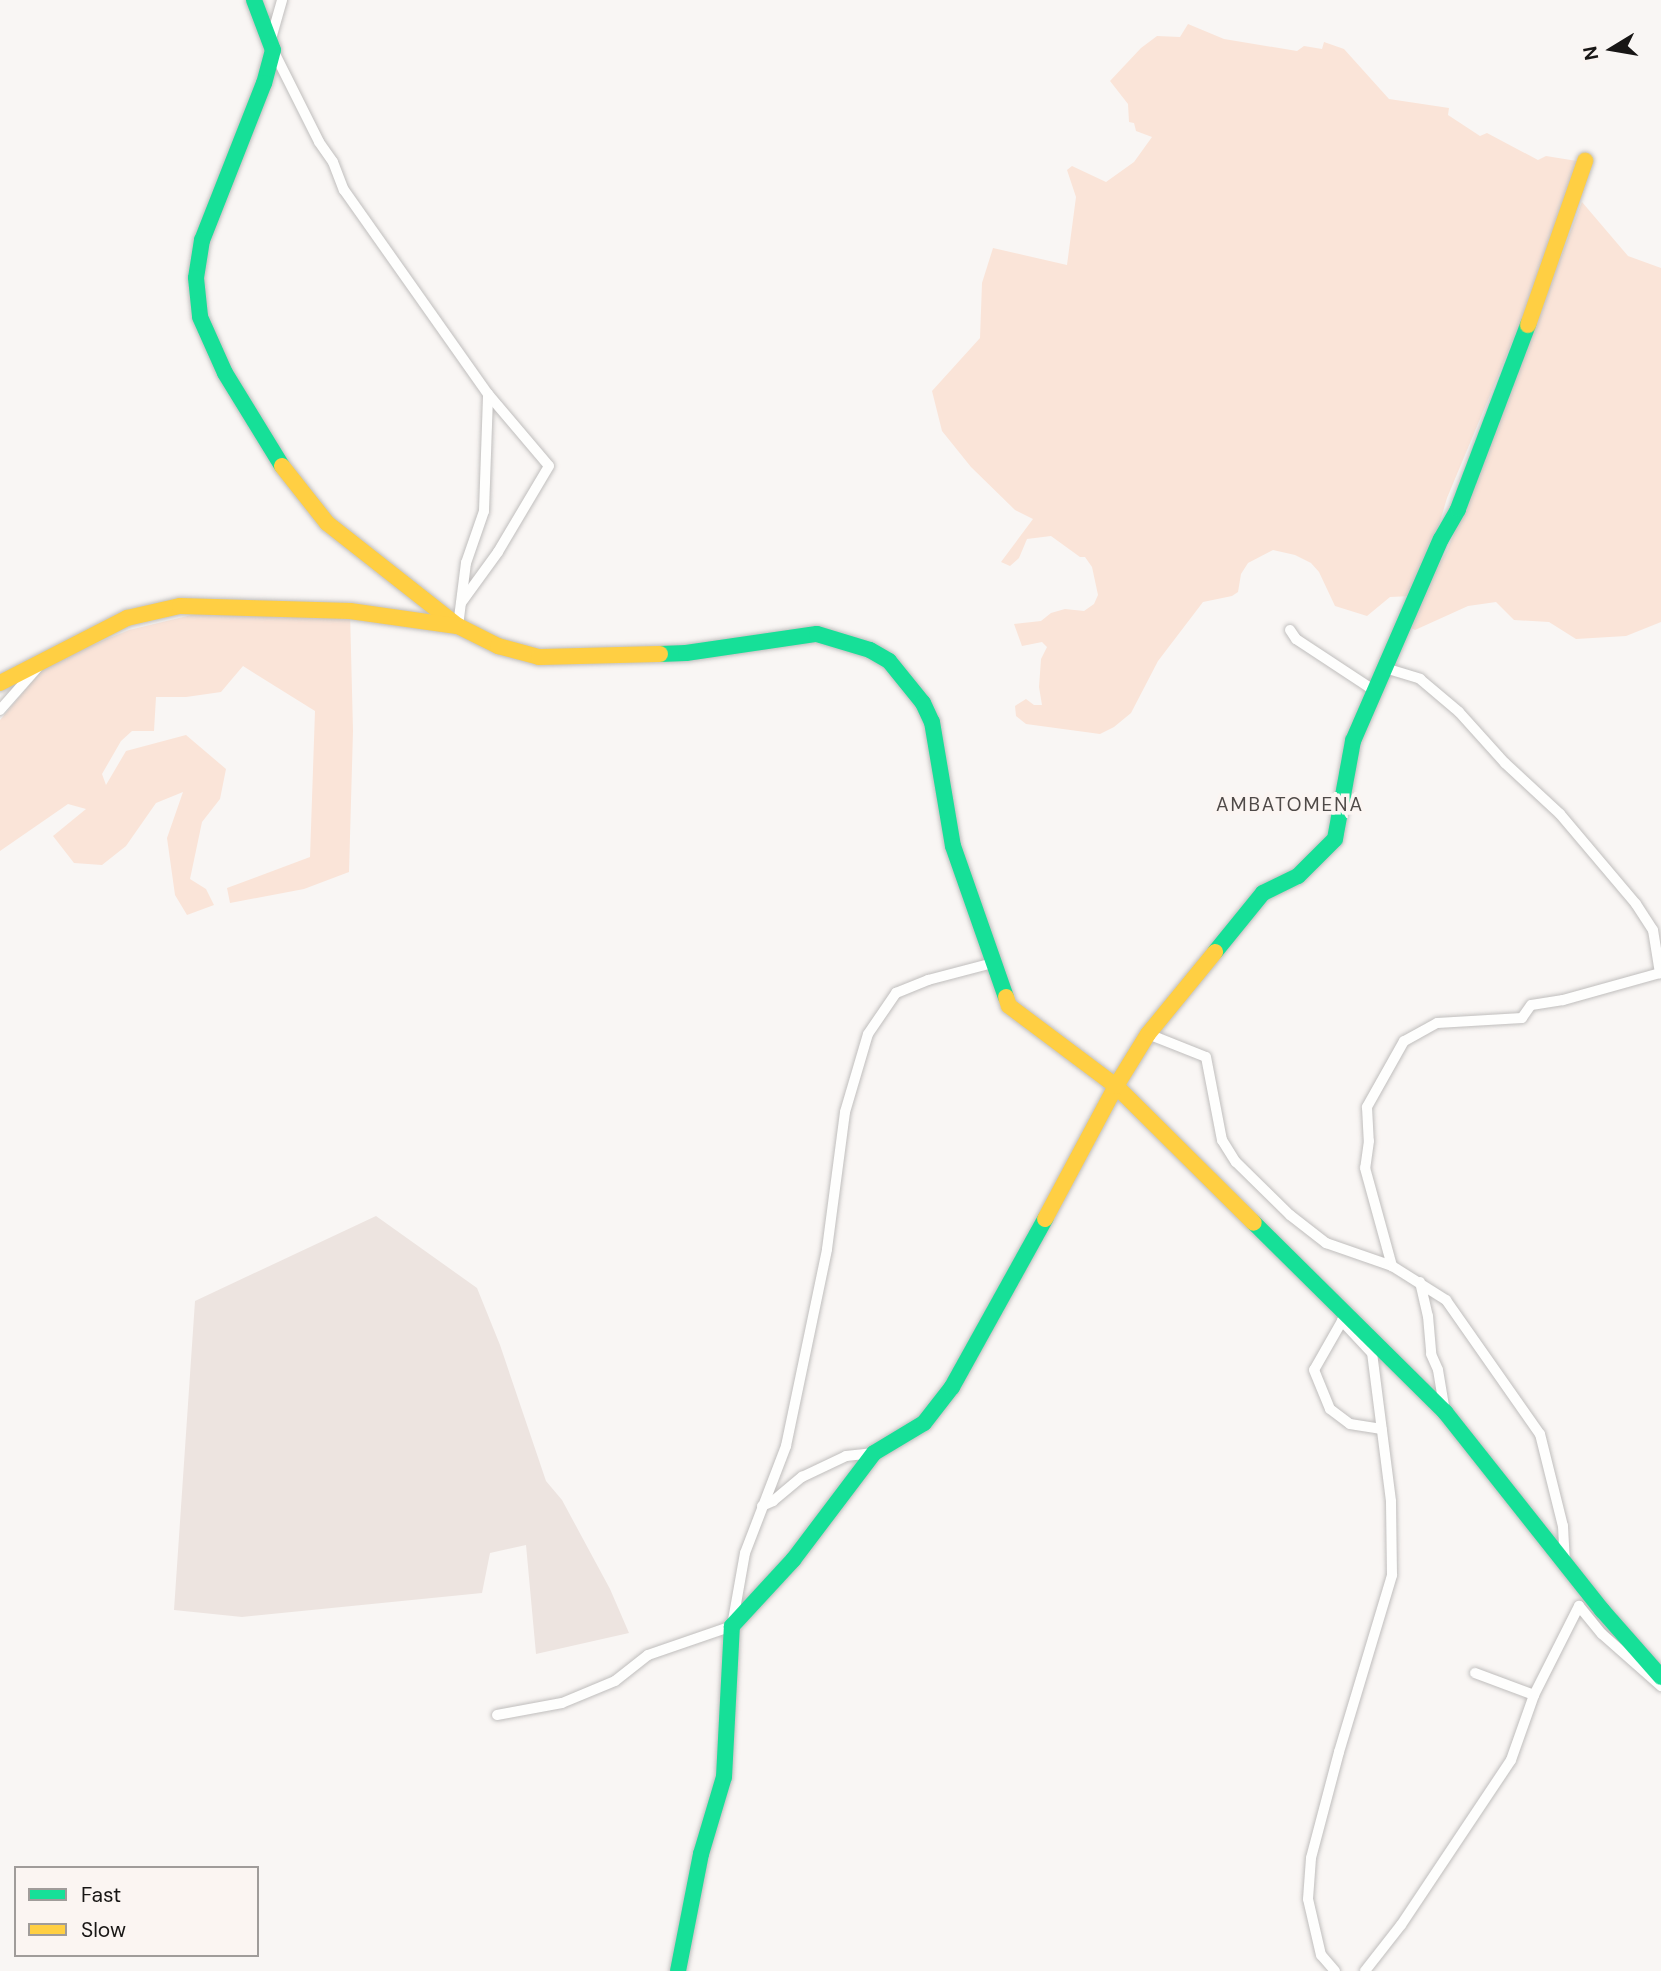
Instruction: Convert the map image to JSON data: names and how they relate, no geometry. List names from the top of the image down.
{
  "districts": ["AMBATOMENA"],
  "legend": ["Fast", "Slow"],
  "north": "left"
}
